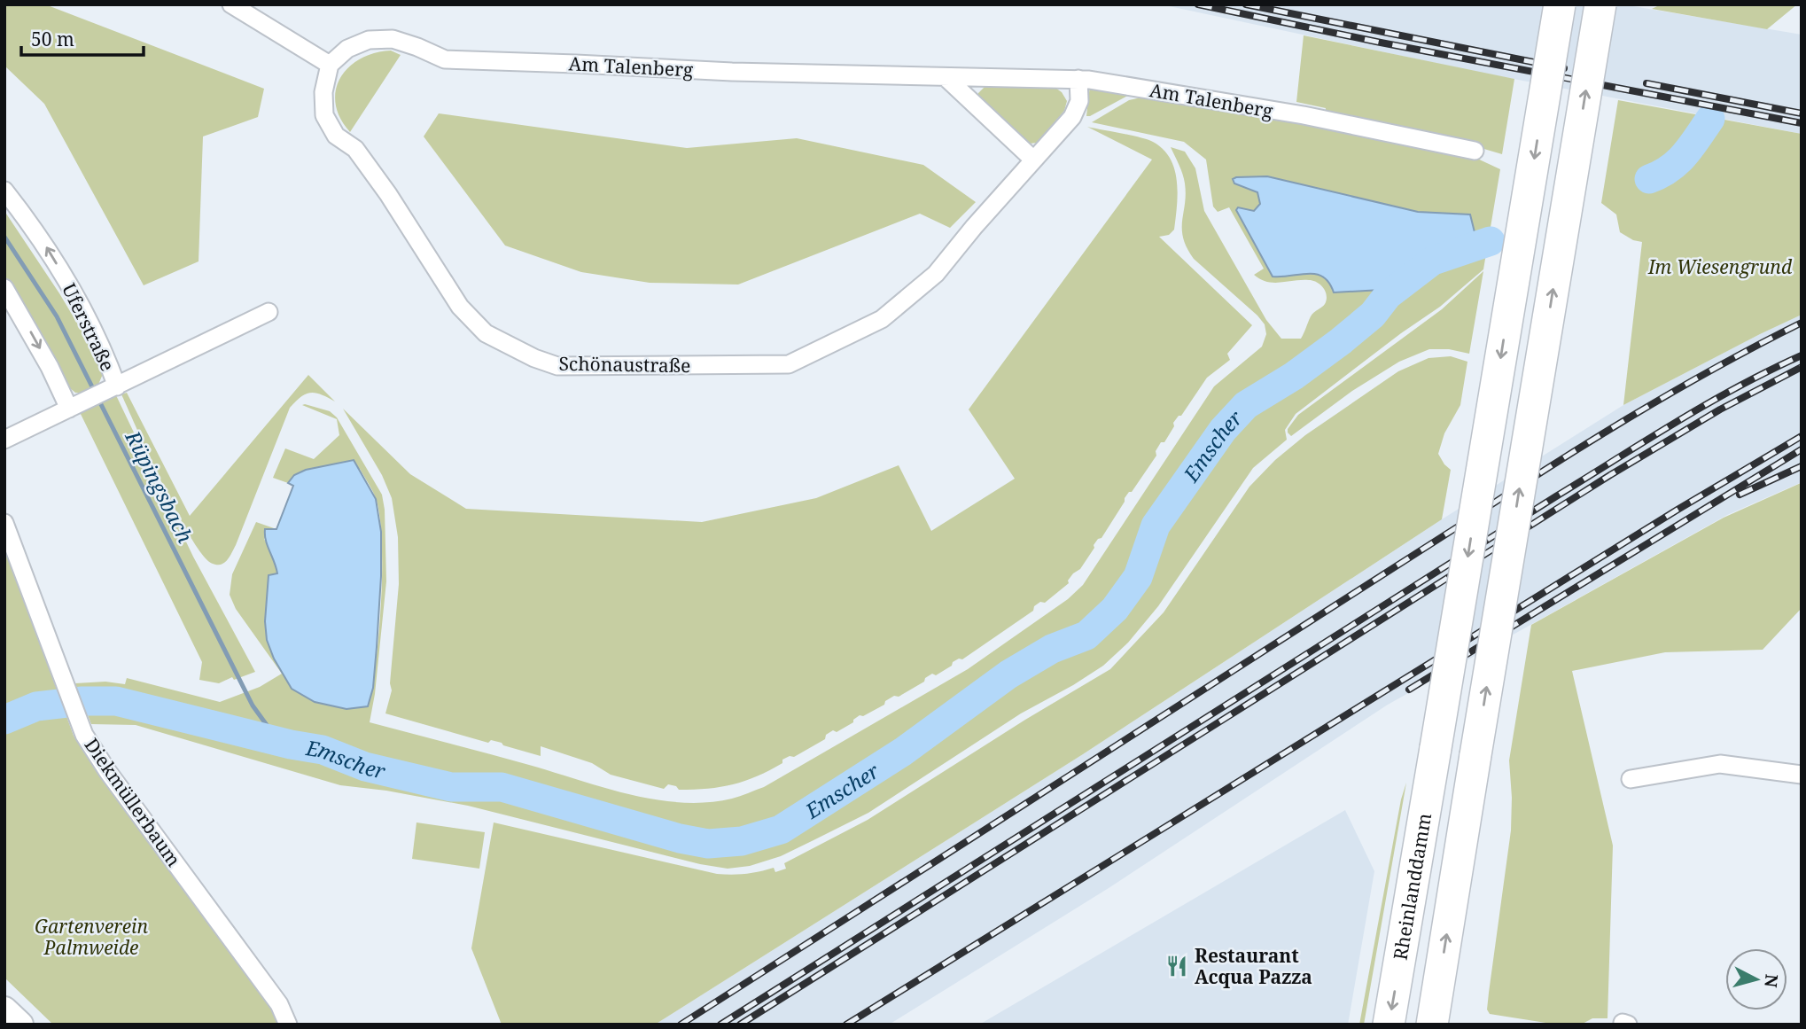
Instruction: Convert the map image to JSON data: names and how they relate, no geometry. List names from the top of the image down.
{
  "streets": {
    "highway": ["Rheinlanddamm"],
    "street": [
      "Am Talenberg",
      "Uferstraße",
      "Schönaustraße",
      "Diekmüllerbaum"
    ]
  },
  "crossings": [
    ["Am Talenberg", "Schönaustraße"]
  ],
  "water": ["Emscher", "Rüpingsbach"],
  "parks": ["Im Wiesengrund", "Gartenverein Palmweide"],
  "places": {
    "restaurant": ["Restaurant Acqua Pazza"]
  },
  "scale_bar": "50 m",
  "north": "right"
}
